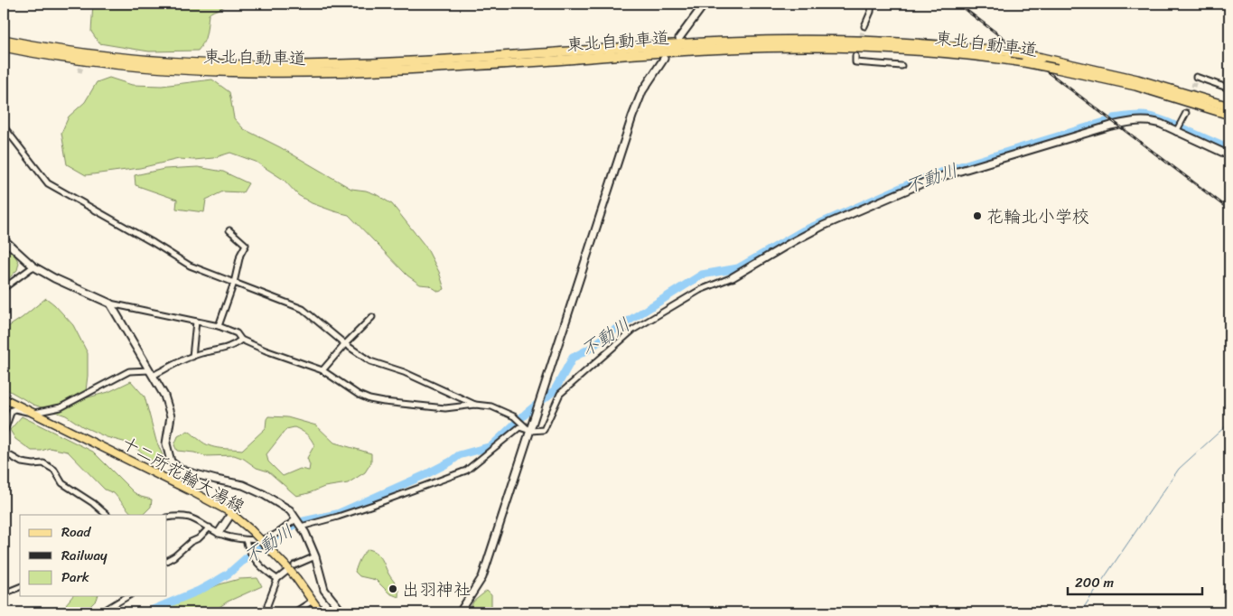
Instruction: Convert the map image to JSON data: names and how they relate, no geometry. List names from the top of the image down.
{
  "streets": {
    "highway": ["東北自動車道"],
    "main road": ["十二所花輪大湯線"]
  },
  "water": ["不動川"],
  "places": ["花輪北小学校", "出羽神社"],
  "legend": ["Road", "Railway", "Park"],
  "scale_bar": "200 m"
}
